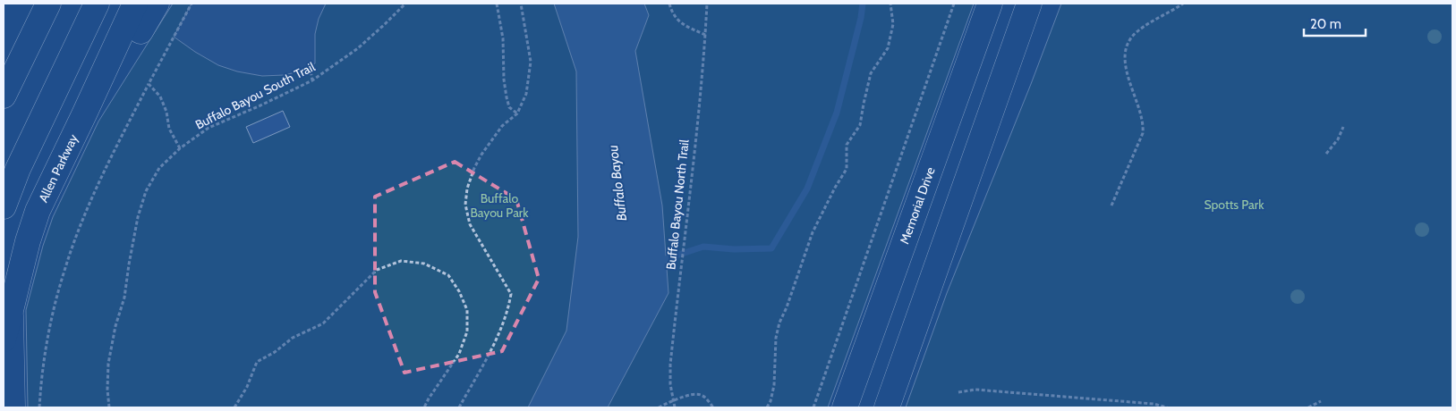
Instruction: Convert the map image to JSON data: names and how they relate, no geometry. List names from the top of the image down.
{
  "streets": {
    "main road": ["Allen Parkway", "Memorial Drive"],
    "path": ["Buffalo Bayou South Trail", "Buffalo Bayou North Trail"]
  },
  "water": ["Buffalo Bayou"],
  "parks": ["Buffalo Bayou Park", "Spotts Park"],
  "scale_bar": "20 m"
}
